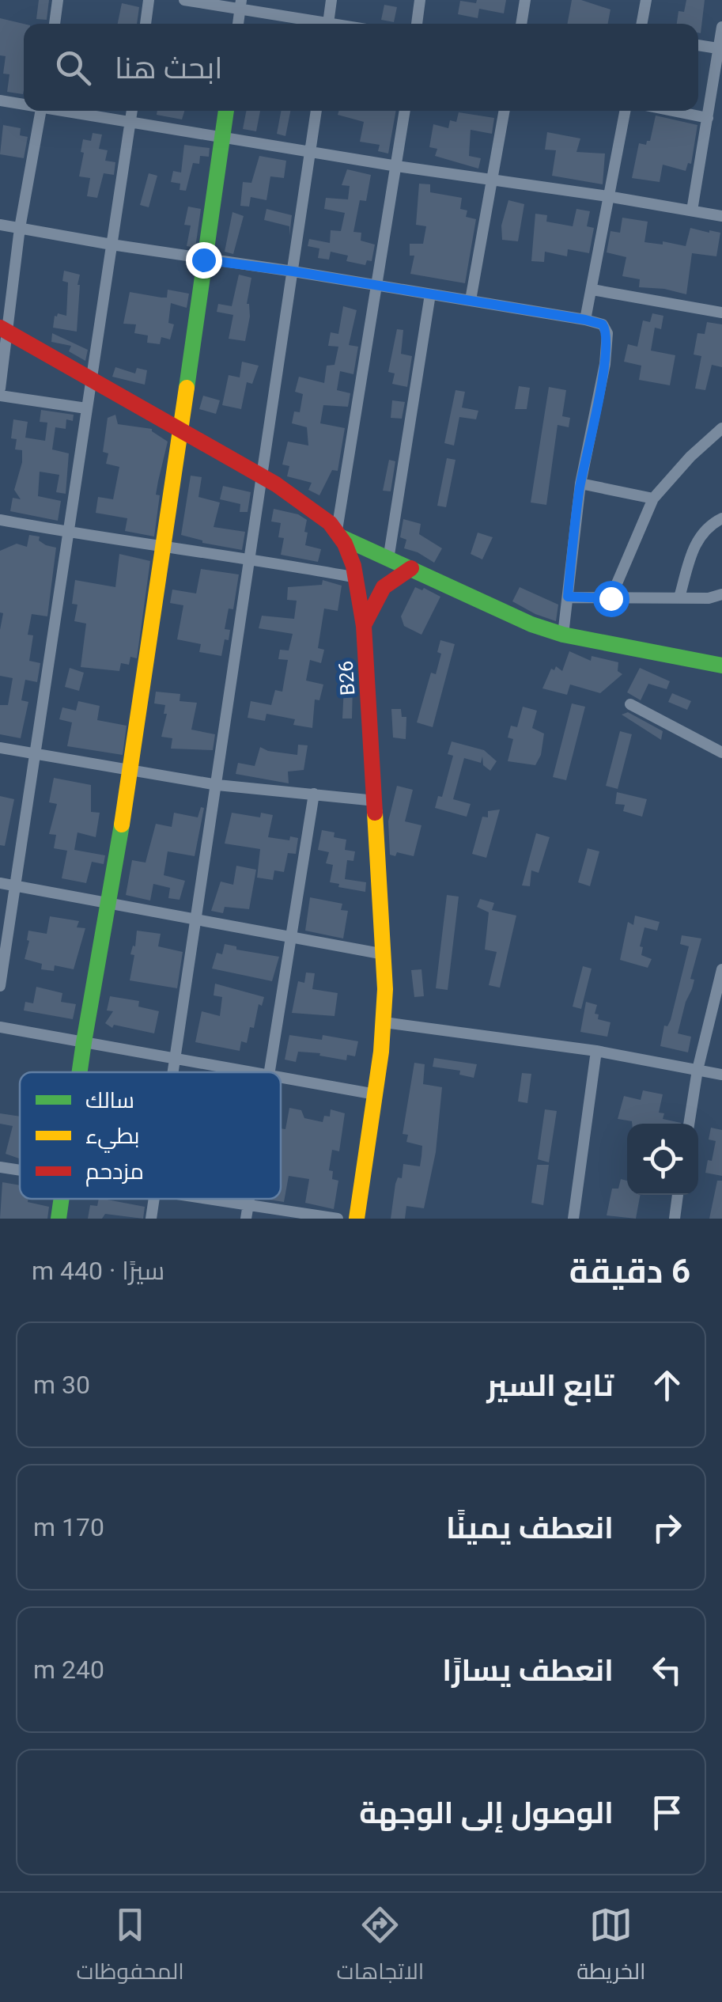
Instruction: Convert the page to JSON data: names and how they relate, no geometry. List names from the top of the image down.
{
  "streets": {
    "main road": ["B26"]
  },
  "legend": ["سالك", "بطيء", "مزدحم"],
  "page": {
    "search": "ابحث هنا",
    "heading": ["6 دقيقة", "سيرًا · 440 m"],
    "list": [
      ["تابع السير", "30 m"],
      ["انعطف يمينًا", "170 m"],
      ["انعطف يسارًا", "240 m"],
      "الوصول إلى الوجهة"
    ],
    "nav": ["الخريطة", "الاتجاهات", "المحفوظات"]
  }
}
